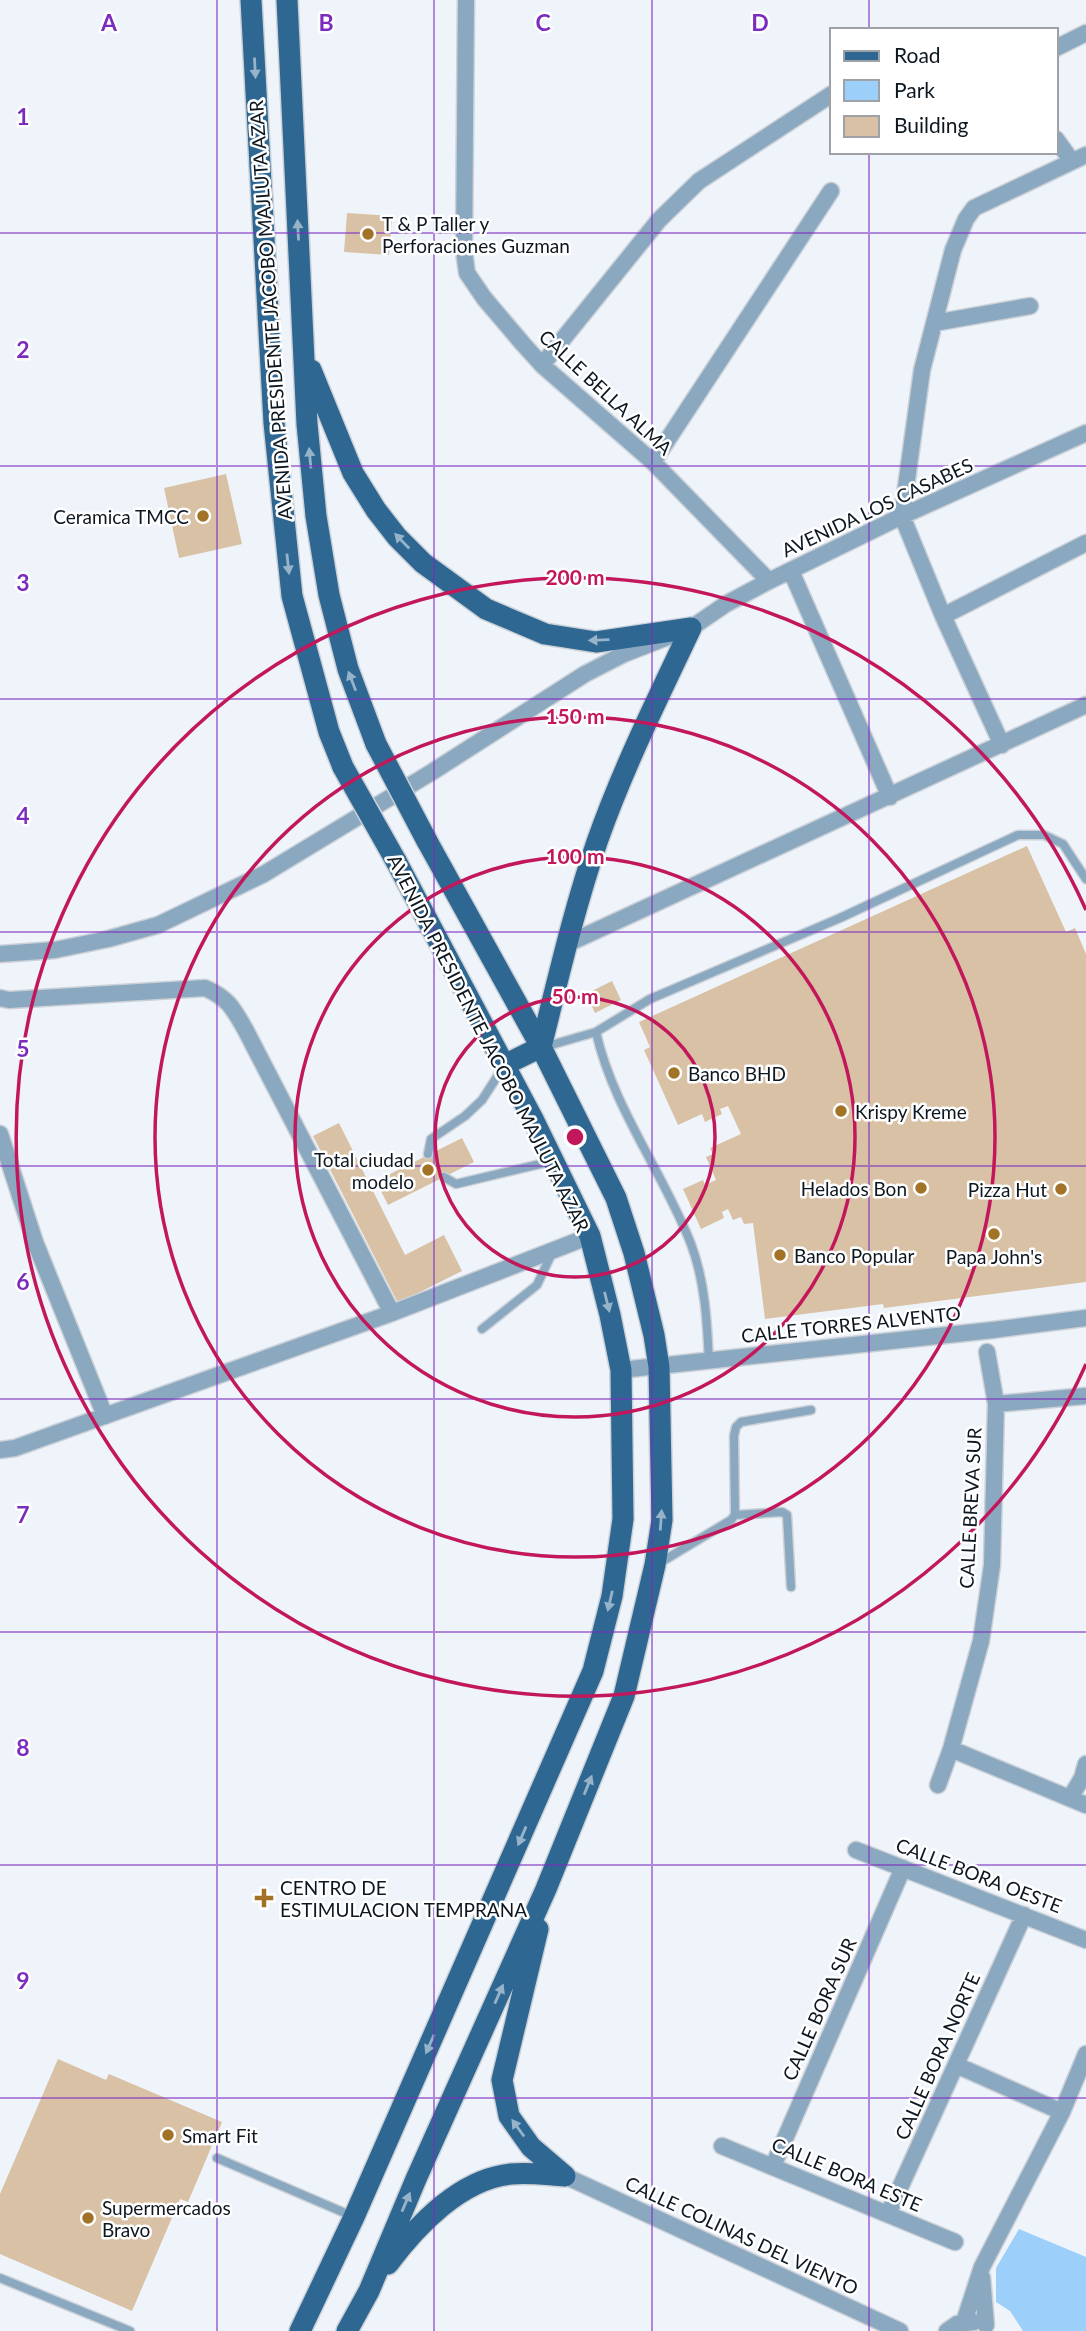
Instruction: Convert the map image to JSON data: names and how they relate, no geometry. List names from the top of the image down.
{
  "streets": {
    "main road": ["AVENIDA PRESIDENTE JACOBO MAJLUTA AZAR"],
    "street": [
      "CALLE BELLA ALMA",
      "AVENIDA LOS CASABES",
      "CALLE TORRES ALVENTO",
      "CALLE BREVA SUR",
      "CALLE BORA OESTE",
      "CALLE BORA SUR",
      "CALLE BORA NORTE",
      "CALLE BORA ESTE",
      "CALLE COLINAS DEL VIENTO"
    ]
  },
  "crossings": [
    ["AVENIDA PRESIDENTE JACOBO MAJLUTA AZAR", "CALLE TORRES ALVENTO"],
    ["CALLE BELLA ALMA", "AVENIDA LOS CASABES"],
    ["CALLE BORA OESTE", "CALLE BORA SUR"],
    ["CALLE BORA OESTE", "CALLE BORA NORTE"],
    ["CALLE BORA SUR", "CALLE BORA ESTE"],
    ["CALLE BORA NORTE", "CALLE BORA ESTE"]
  ],
  "places": {
    "other": [
      "T & P Taller y Perforaciones Guzman",
      "Ceramica TMCC",
      "Banco BHD",
      "Krispy Kreme",
      "Total ciudad modelo",
      "Helados Bon",
      "Pizza Hut",
      "Papa John's",
      "Banco Popular",
      "Smart Fit",
      "Supermercados Bravo"
    ],
    "health": ["CENTRO DE ESTIMULACION TEMPRANA"]
  },
  "legend": ["Road", "Park", "Building"],
  "grid": {
    "columns": [
      "A",
      "B",
      "C",
      "D"
    ],
    "rows": [
      "1",
      "2",
      "3",
      "4",
      "5",
      "6",
      "7",
      "8",
      "9"
    ]
  },
  "rings": [
    "200 m",
    "150 m",
    "100 m",
    "50 m"
  ]
}
